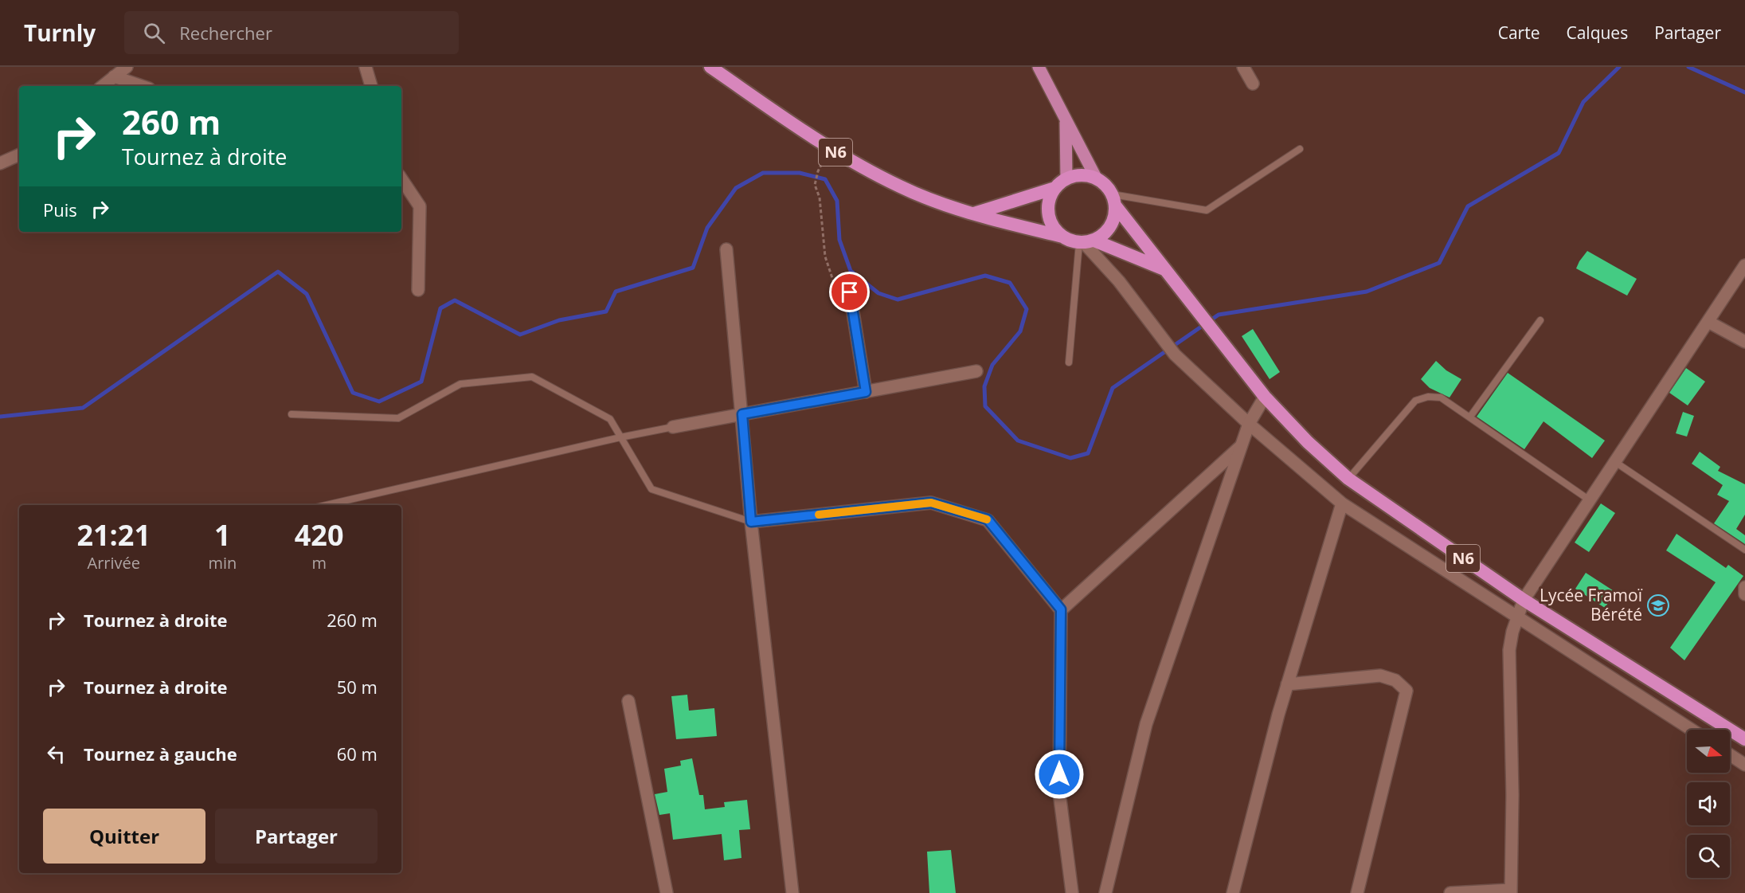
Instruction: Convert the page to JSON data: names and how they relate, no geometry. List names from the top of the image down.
{
  "streets": {
    "highway": ["N6"]
  },
  "places": {
    "school or university": ["Lycée Framoï Bérété"]
  },
  "north": "right",
  "page": {
    "header": "Turnly",
    "search": "Rechercher",
    "nav": ["Carte", "Calques", "Partager"],
    "turn": ["260 m", "Tournez à droite"],
    "then": "Puis",
    "eta": [
      "21:21",
      "Arrivée",
      "1",
      "min",
      "420",
      "m"
    ],
    "list": [
      {
        "name": "Tournez à droite",
        "value": "260 m"
      },
      {
        "name": "Tournez à droite",
        "value": "50 m"
      },
      {
        "name": "Tournez à gauche",
        "value": "60 m"
      }
    ],
    "buttons": ["Quitter", "Partager"]
  }
}
